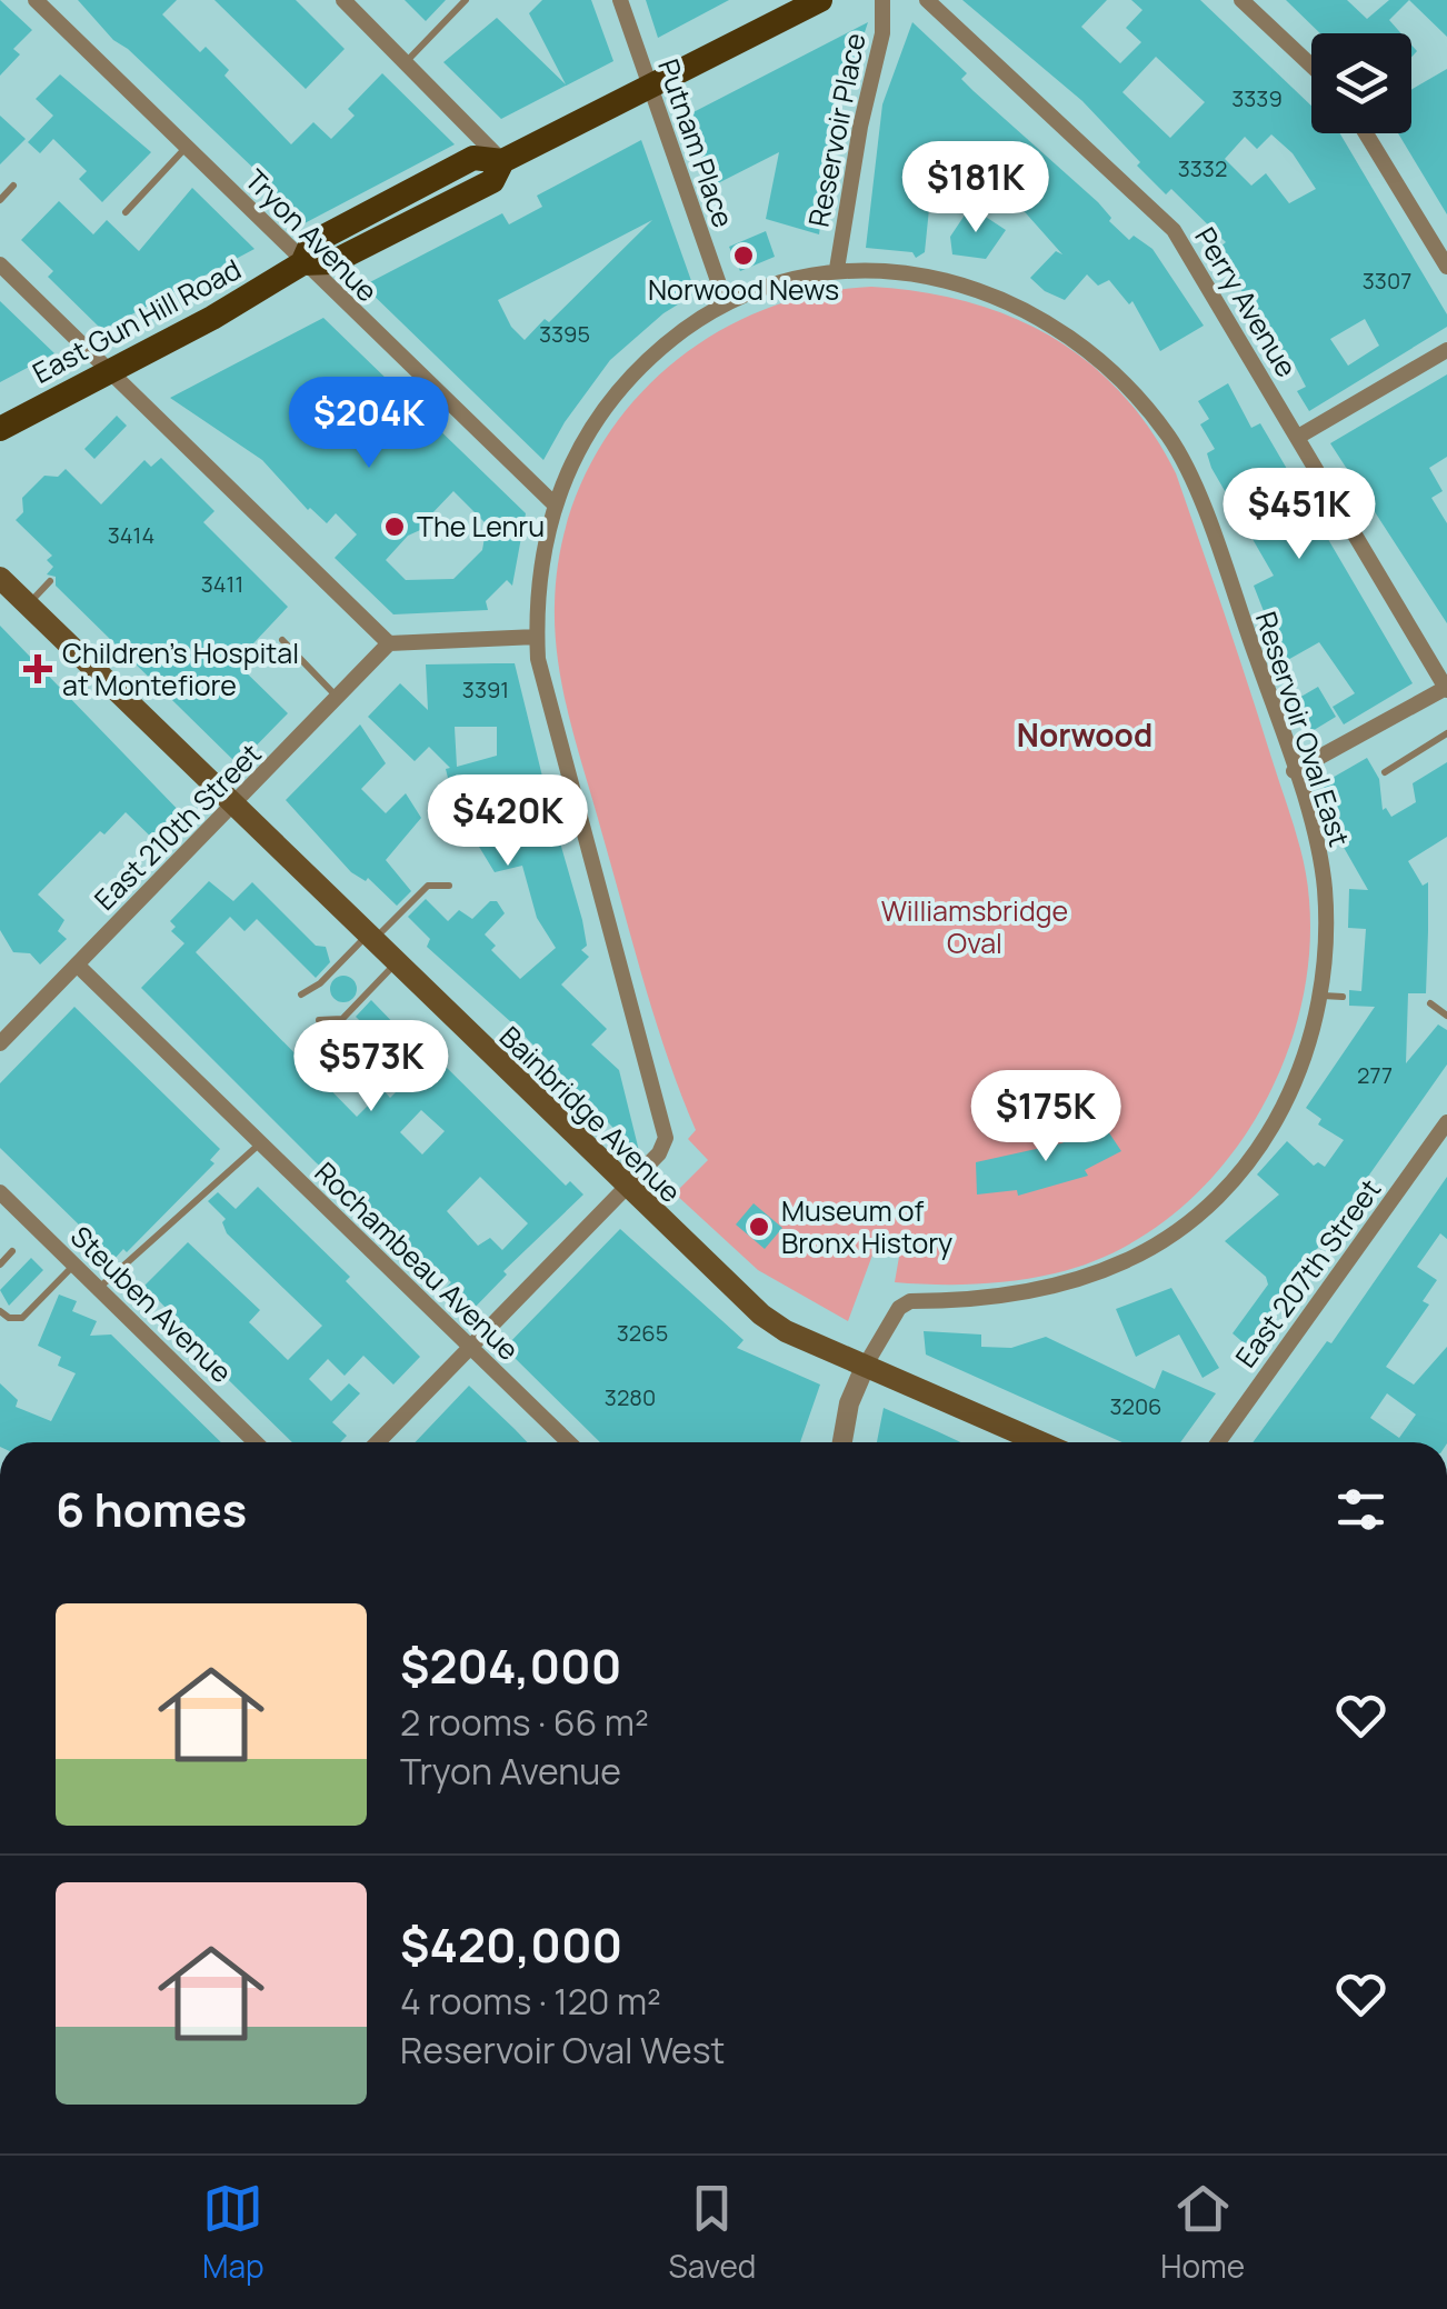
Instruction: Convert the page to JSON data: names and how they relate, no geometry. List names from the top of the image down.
{
  "streets": {
    "main road": ["East Gun Hill Road", "Bainbridge Avenue"],
    "street": [
      "Reservoir Place",
      "Putnam Place",
      "Tryon Avenue",
      "Perry Avenue",
      "Reservoir Oval East",
      "East 210th Street",
      "Rochambeau Avenue",
      "East 207th Street",
      "Steuben Avenue"
    ]
  },
  "crossings": [
    ["Reservoir Place", "Reservoir Oval East"],
    ["Putnam Place", "East Gun Hill Road"],
    ["Putnam Place", "Reservoir Oval East"],
    ["Tryon Avenue", "East Gun Hill Road"],
    ["Tryon Avenue", "Reservoir Oval East"],
    ["Reservoir Oval East", "Bainbridge Avenue"],
    ["East 210th Street", "Bainbridge Avenue"],
    ["East 210th Street", "Rochambeau Avenue"]
  ],
  "districts": ["Norwood"],
  "parks": ["Williamsbridge Oval"],
  "places": {
    "other": ["Norwood News", "The Lenru", "Museum of Bronx History"],
    "health": ["Children's Hospital at Montefiore"]
  },
  "house_numbers": [
    "3339",
    "3332",
    "3307",
    "3395",
    "3414",
    "3411",
    "3391",
    "277",
    "3265",
    "3280",
    "3206"
  ],
  "page": {
    "price": [
      "$181K",
      "$204K",
      "$451K",
      "$420K",
      "$573K",
      "$175K"
    ],
    "heading": "6 homes",
    "list": [
      {
        "name": "$204,000",
        "note": "2 rooms · 66 m² · Tryon Avenue"
      },
      {
        "name": "$420,000",
        "note": "4 rooms · 120 m² · Reservoir Oval West"
      }
    ],
    "tabs": ["Map", "Saved", "Home"]
  }
}
